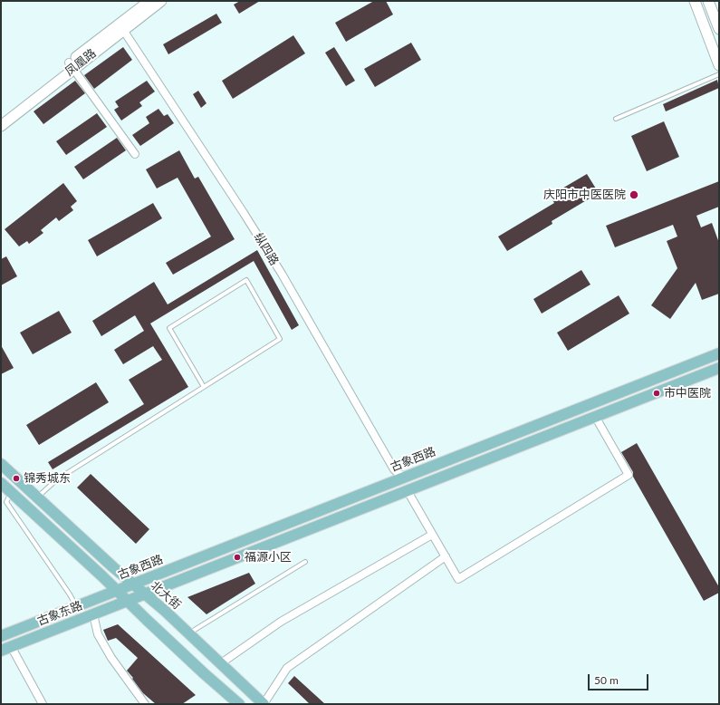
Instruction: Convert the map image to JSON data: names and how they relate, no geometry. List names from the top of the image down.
{
  "streets": {
    "main road": ["古象西路", "北大街", "古象东路"],
    "street": ["凤凰路", "纵四路"]
  },
  "crossings": [
    ["凤凰路", "纵四路"],
    ["纵四路", "古象西路"],
    ["古象西路", "北大街"],
    ["古象西路", "古象东路"]
  ],
  "places": [
    "庆阳市中医医院",
    "市中医院",
    "锦秀城东",
    "福源小区"
  ],
  "scale_bar": "50 m"
}
